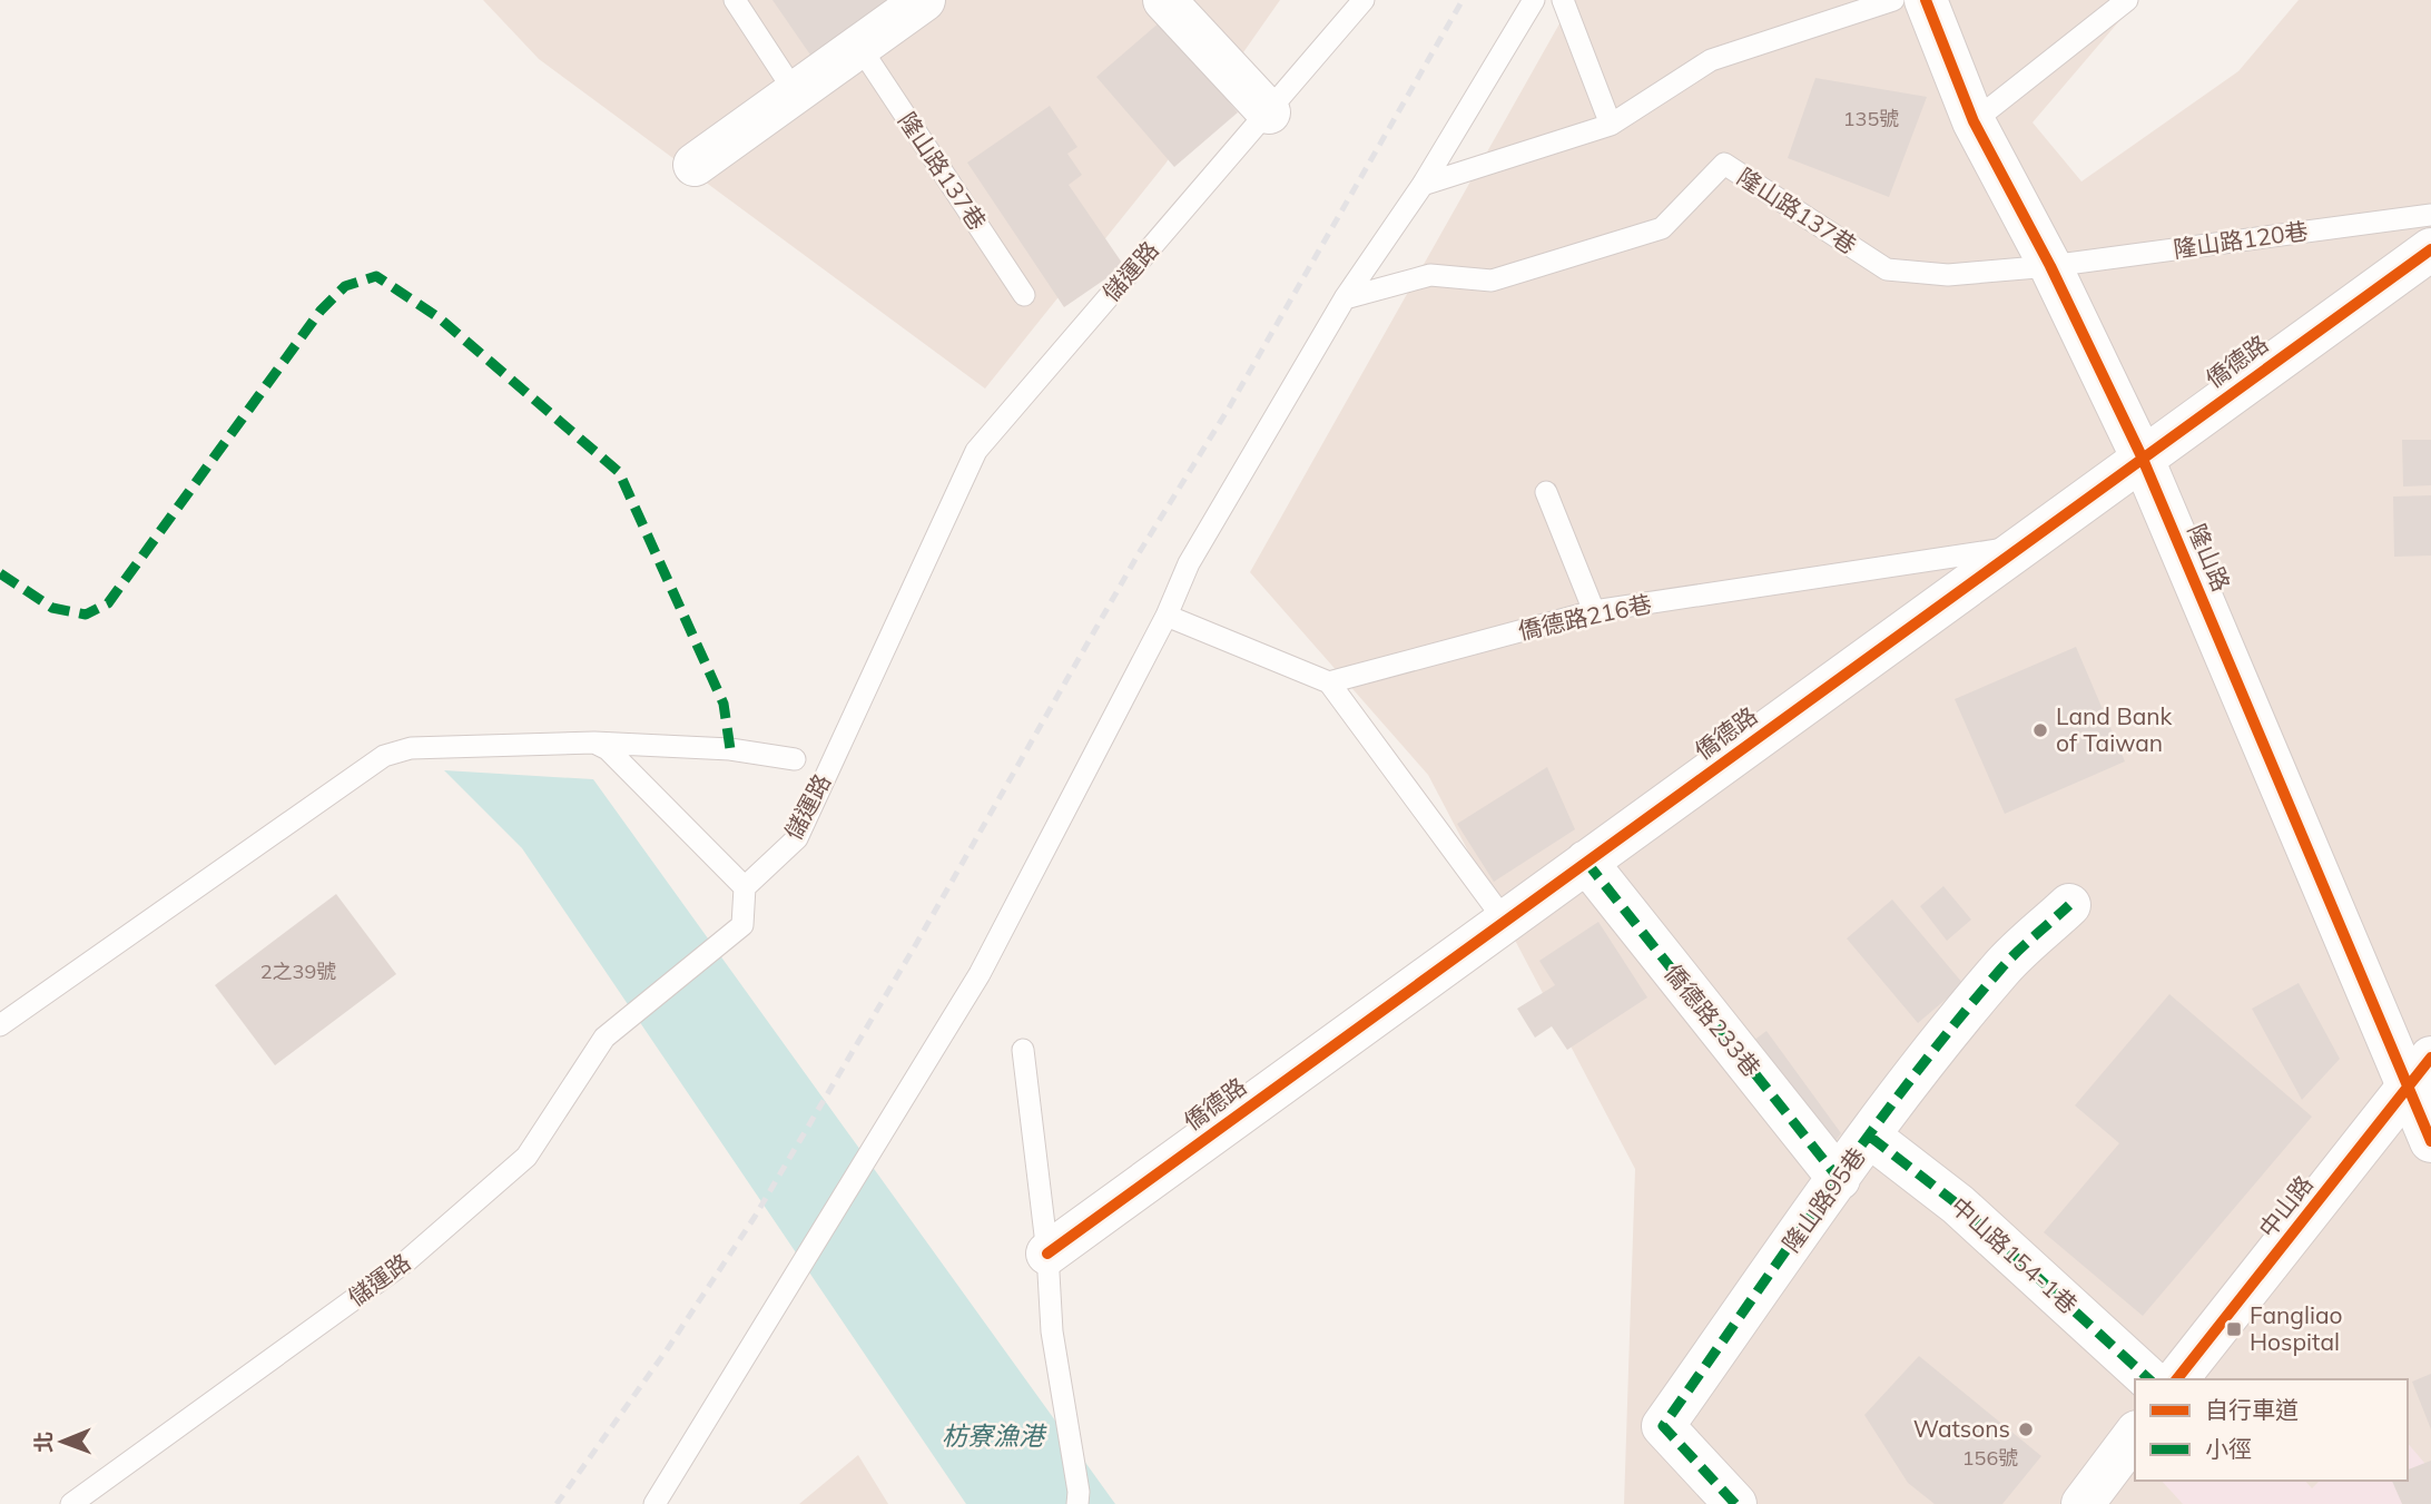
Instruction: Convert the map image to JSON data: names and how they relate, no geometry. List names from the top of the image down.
{
  "streets": {
    "street": [
      "僑德路",
      "隆山路",
      "僑德路233巷",
      "隆山路95巷",
      "中山路",
      "中山路154-1巷"
    ],
    "lane": [
      "隆山路137巷",
      "隆山路120巷",
      "儲運路",
      "僑德路216巷"
    ]
  },
  "crossings": [
    ["隆山路137巷", "隆山路120巷"],
    ["隆山路137巷", "隆山路"],
    ["隆山路120巷", "隆山路"],
    ["僑德路", "隆山路"],
    ["僑德路", "僑德路216巷"],
    ["僑德路", "僑德路233巷"],
    ["隆山路", "中山路"],
    ["僑德路233巷", "隆山路95巷"],
    ["隆山路95巷", "中山路154-1巷"]
  ],
  "water": ["枋寮漁港"],
  "places": {
    "other": ["Land Bank of Taiwan", "Watsons"],
    "transit": ["Fangliao Hospital"]
  },
  "house_numbers": ["135號", "2之39號", "156號"],
  "legend": ["自行車道", "小徑"],
  "north": "left"
}
